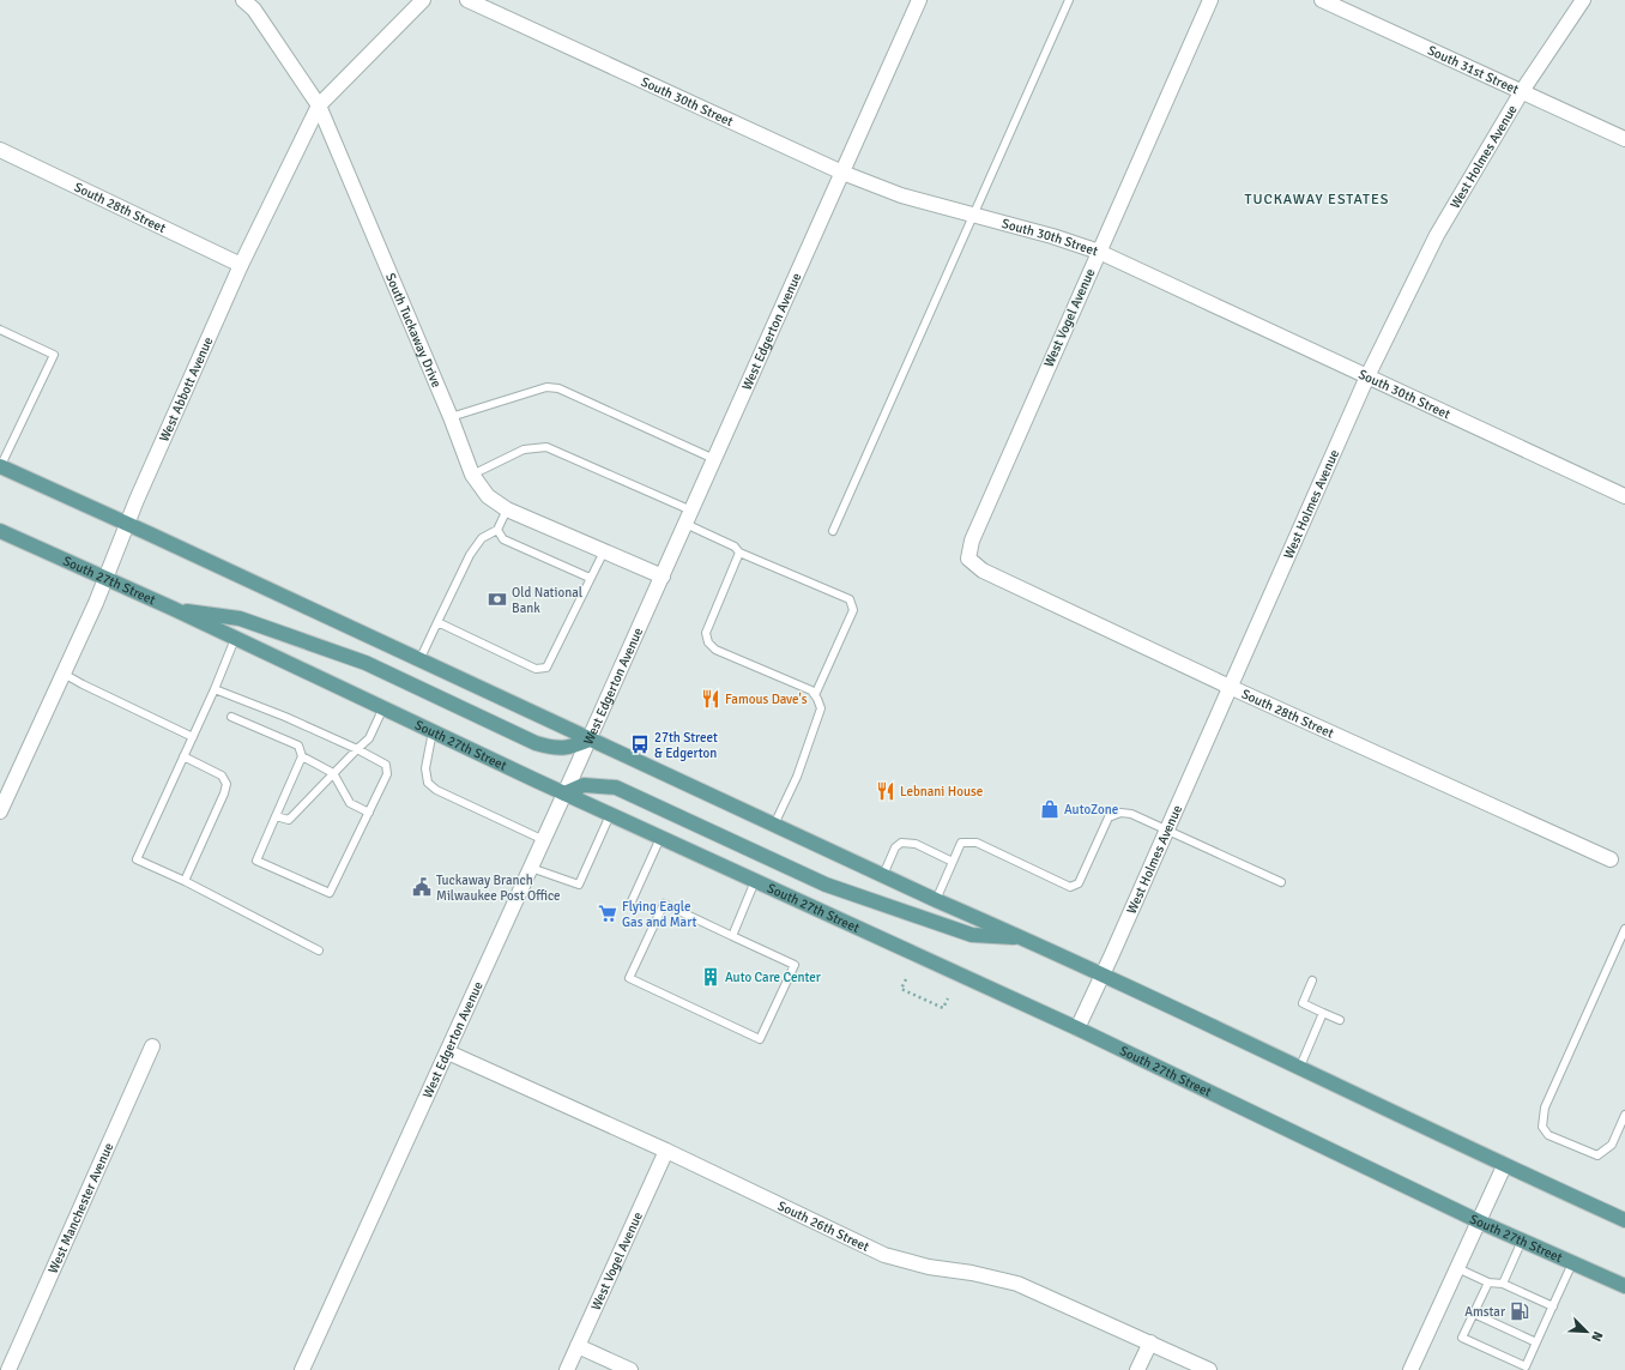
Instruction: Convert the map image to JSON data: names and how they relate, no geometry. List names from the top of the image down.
{
  "streets": {
    "main road": ["South 27th Street"],
    "street": [
      "South 31st Street",
      "South 30th Street",
      "West Holmes Avenue",
      "South 28th Street",
      "West Vogel Avenue",
      "South Tuckaway Drive",
      "West Edgerton Avenue",
      "West Abbott Avenue",
      "West Manchester Avenue",
      "South 26th Street"
    ]
  },
  "crossings": [
    ["South 31st Street", "West Holmes Avenue"],
    ["South 30th Street", "West Holmes Avenue"],
    ["South 30th Street", "West Vogel Avenue"],
    ["South 30th Street", "West Edgerton Avenue"],
    ["West Holmes Avenue", "South 28th Street"],
    ["West Holmes Avenue", "South 27th Street"],
    ["South 28th Street", "West Vogel Avenue"],
    ["South 28th Street", "West Abbott Avenue"],
    ["West Vogel Avenue", "South 26th Street"],
    ["South Tuckaway Drive", "West Edgerton Avenue"],
    ["South Tuckaway Drive", "West Abbott Avenue"],
    ["West Edgerton Avenue", "South 27th Street"],
    ["West Edgerton Avenue", "South 26th Street"],
    ["West Abbott Avenue", "South 27th Street"]
  ],
  "districts": ["TUCKAWAY ESTATES"],
  "places": {
    "bank": ["Old National Bank"],
    "restaurant": ["Famous Dave's", "Lebnani House"],
    "bus stop": ["27th Street & Edgerton"],
    "shop": ["AutoZone"],
    "public building": ["Tuckaway Branch Milwaukee Post Office"],
    "supermarket": ["Flying Eagle Gas and Mart"],
    "building": ["Auto Care Center"],
    "fuel station": ["Amstar"]
  },
  "north": "bottom right"
}
